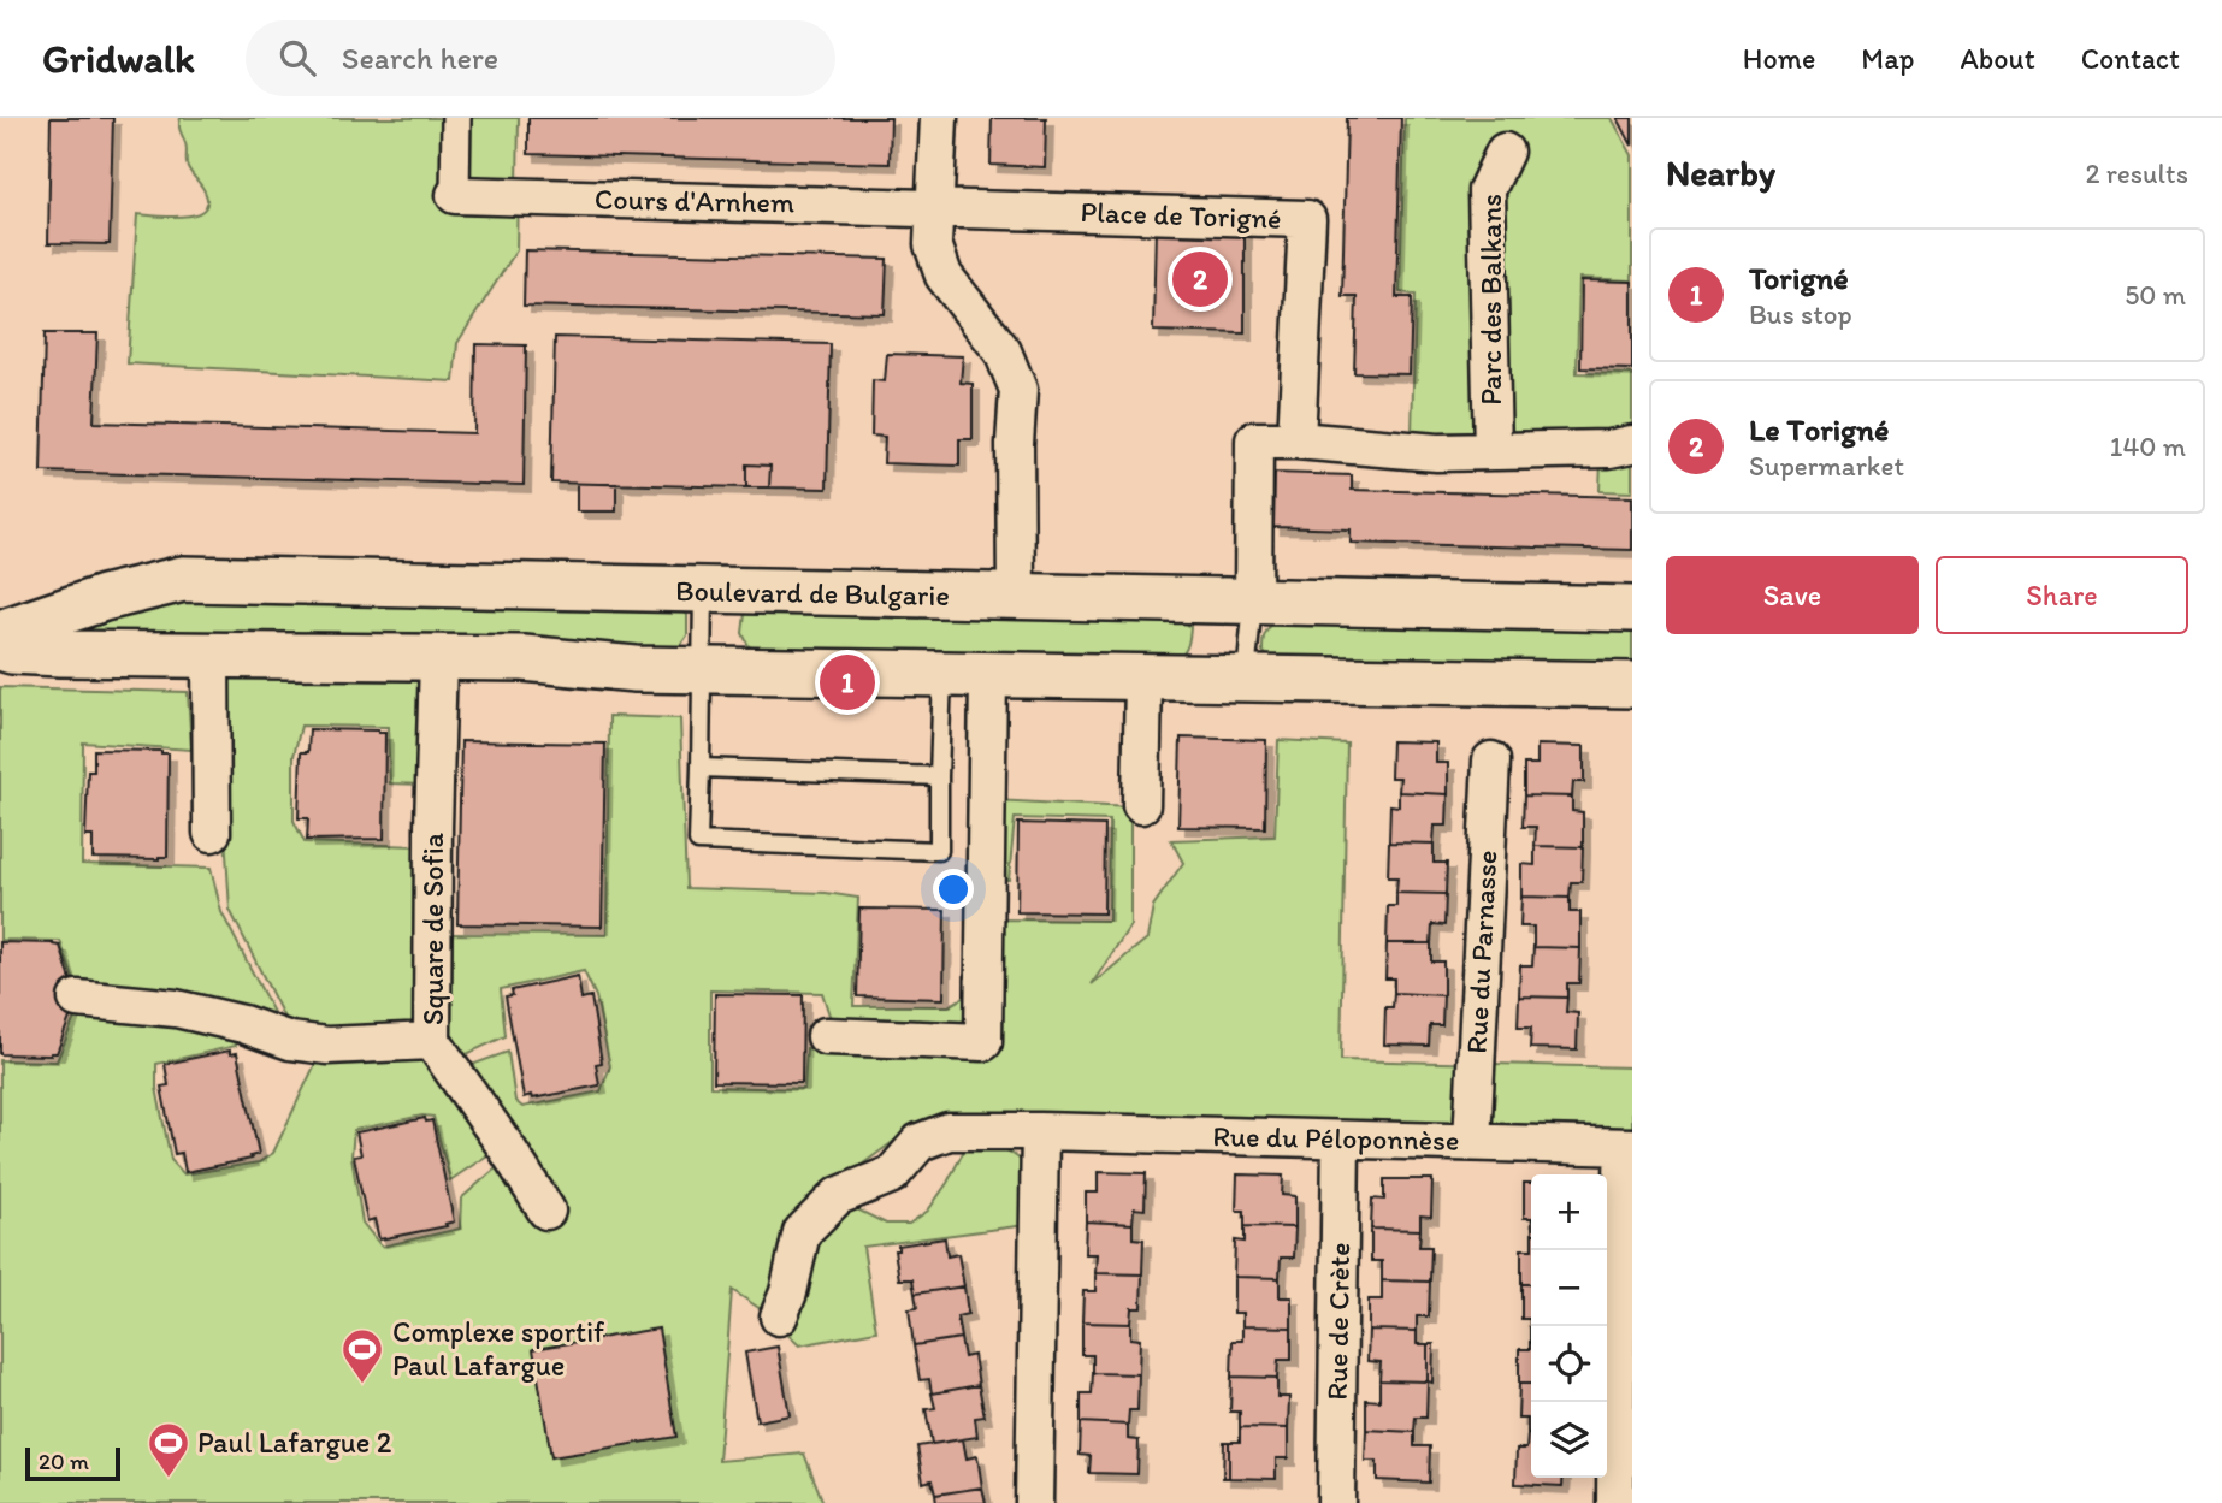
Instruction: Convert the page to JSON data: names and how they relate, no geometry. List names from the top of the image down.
{
  "streets": {
    "street": [
      "Cours d'Arnhem",
      "Place de Torigné",
      "Parc des Balkans",
      "Boulevard de Bulgarie",
      "Square de Sofia",
      "Rue du Parnasse",
      "Rue du Péloponnèse",
      "Rue de Crète"
    ]
  },
  "crossings": [
    ["Cours d'Arnhem", "Place de Torigné"],
    ["Rue du Parnasse", "Rue du Péloponnèse"],
    ["Rue du Péloponnèse", "Rue de Crète"]
  ],
  "places": {
    "sports": ["Complexe sportif Paul Lafargue", "Paul Lafargue 2"]
  },
  "scale_bar": "20 m",
  "page": {
    "header": "Gridwalk",
    "search": "Search here",
    "nav": [
      "Home",
      "Map",
      "About",
      "Contact"
    ],
    "heading": ["Nearby", "2 results"],
    "list": [
      {
        "mark": "1",
        "name": "Torigné",
        "note": "Bus stop",
        "value": "50 m"
      },
      {
        "mark": "2",
        "name": "Le Torigné",
        "note": "Supermarket",
        "value": "140 m"
      }
    ],
    "pins": ["2", "1"],
    "buttons": ["Save", "Share"],
    "map_buttons": ["+", "−"],
    "scale": "20 m"
  }
}
